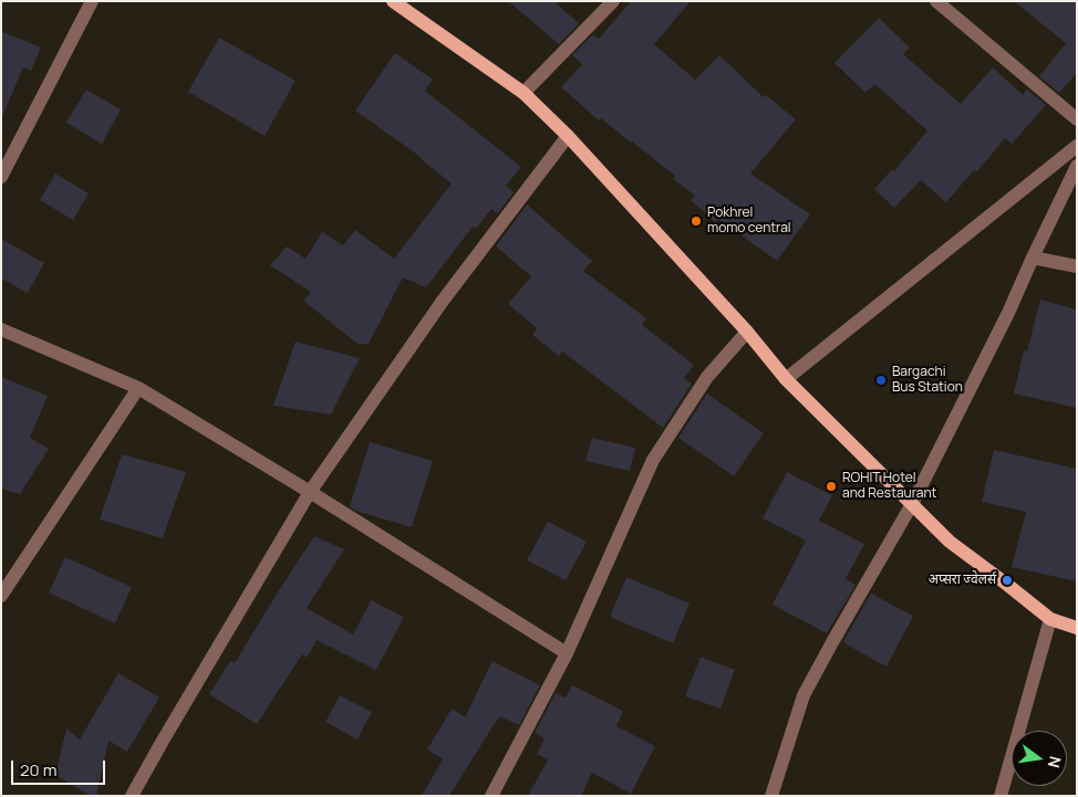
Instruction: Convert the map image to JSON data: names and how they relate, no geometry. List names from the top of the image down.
{
  "places": [
    "Pokhrel momo central",
    "Bargachi Bus Station",
    "ROHIT Hotel and Restaurant",
    "अप्सरा ज्वेलर्स"
  ],
  "scale_bar": "20 m",
  "north": "right"
}
